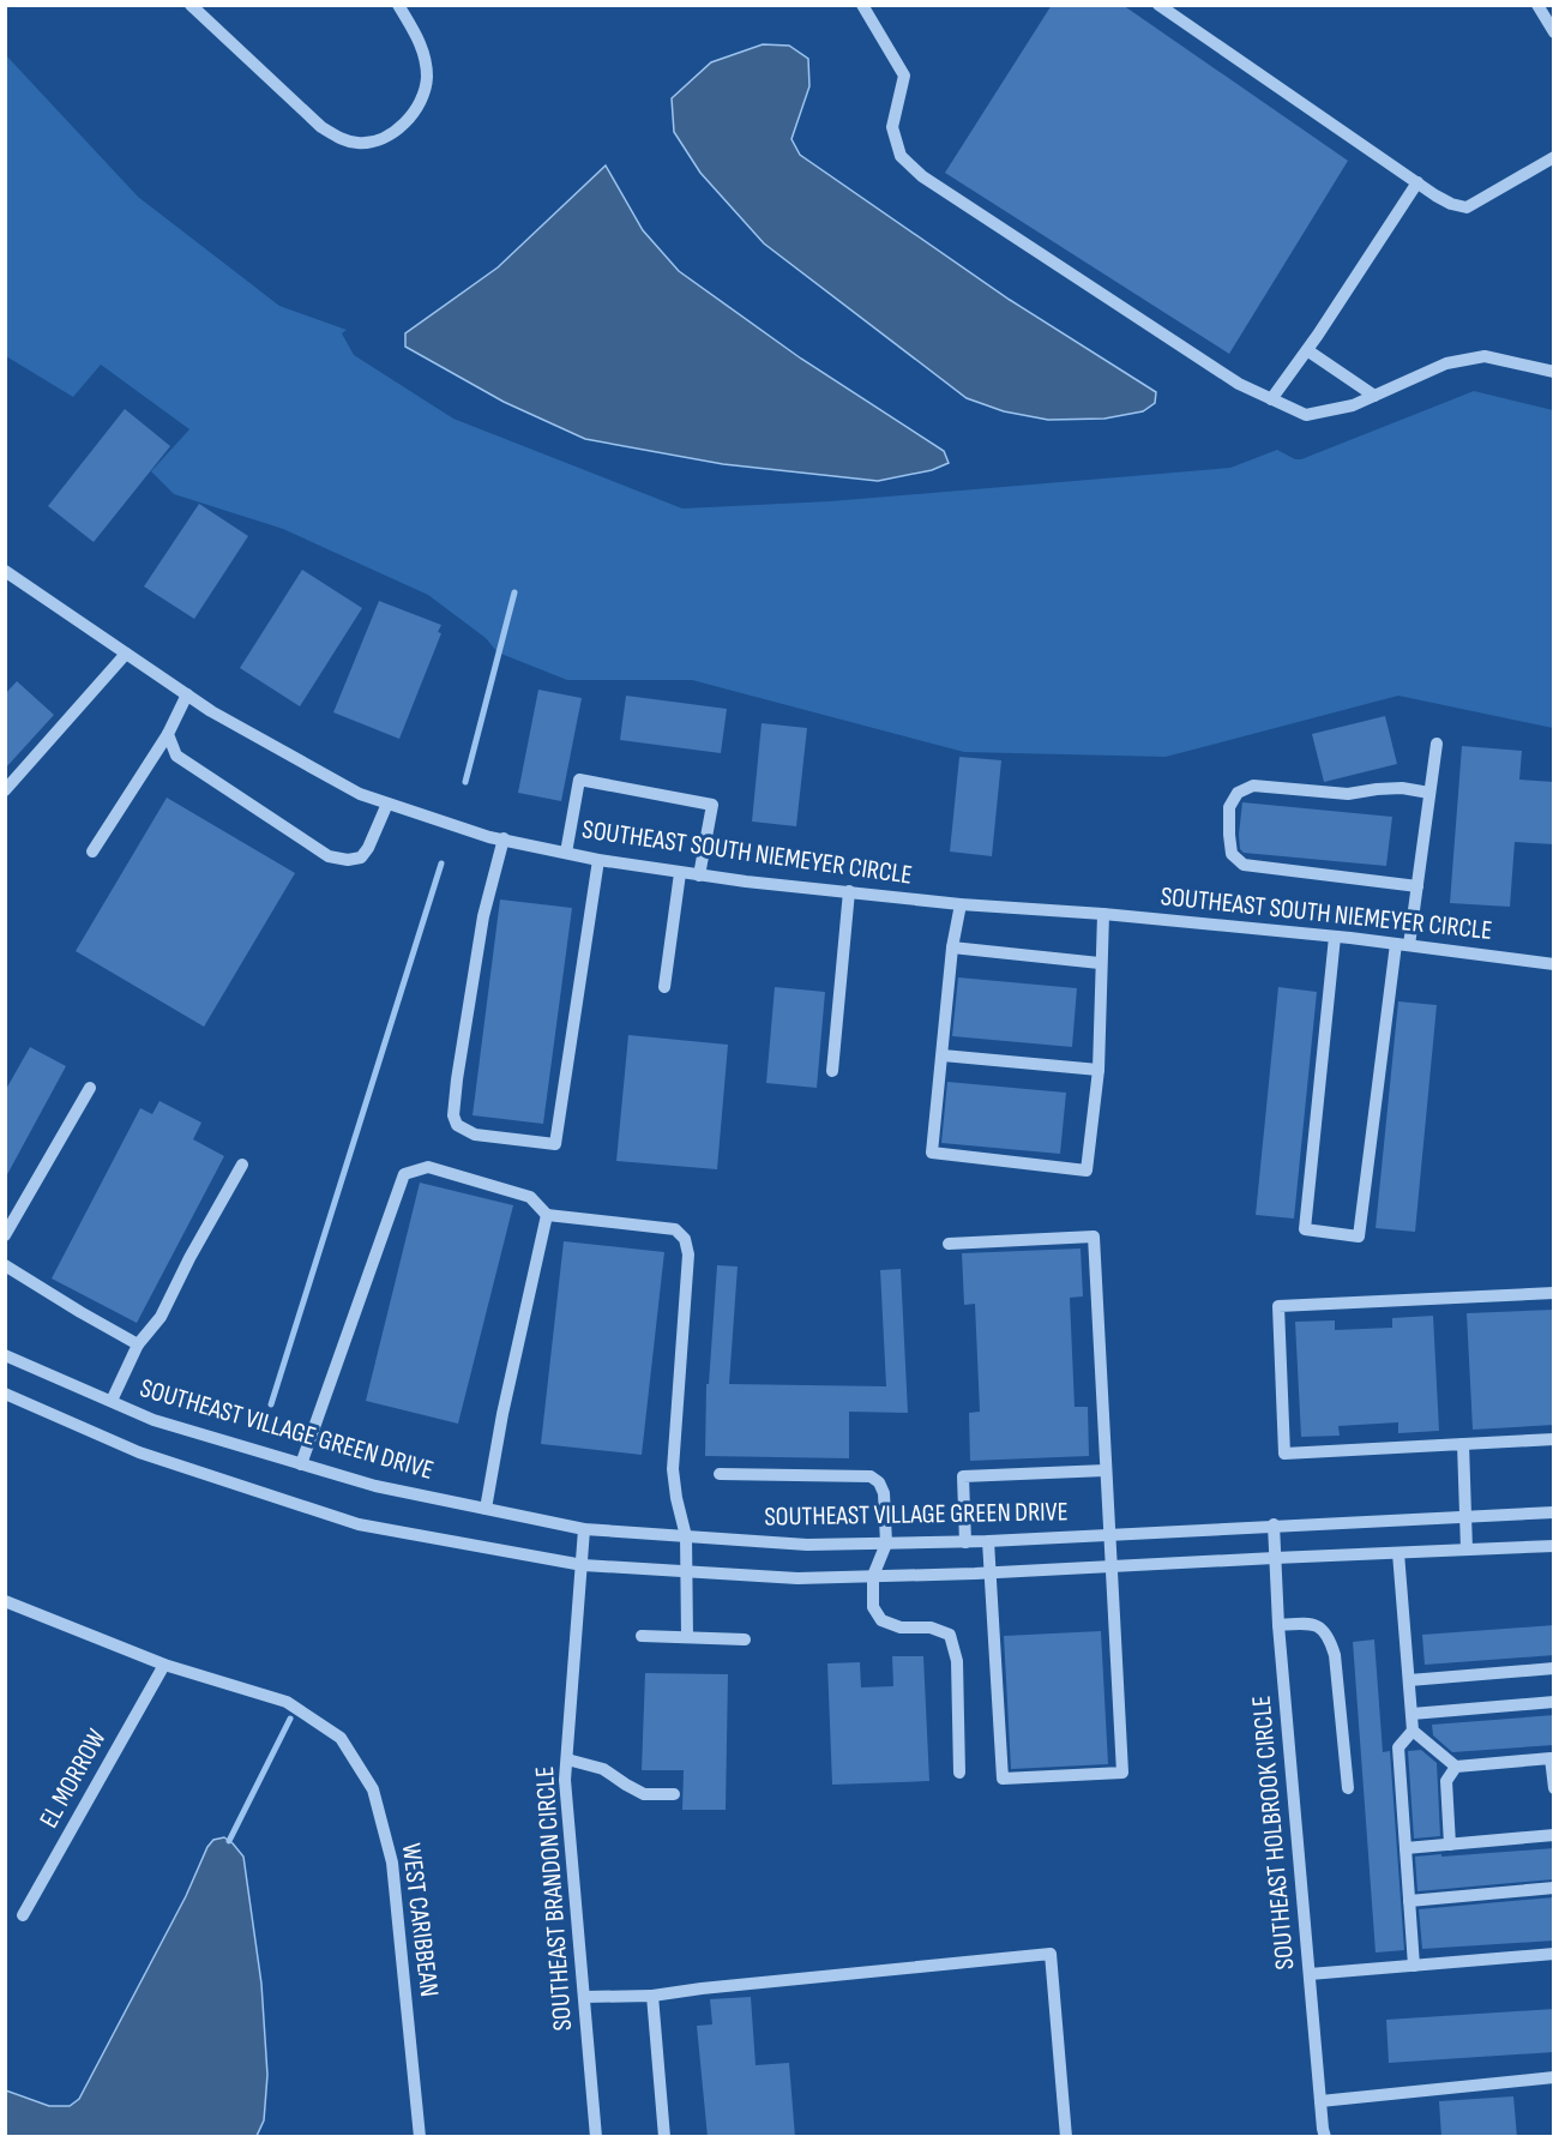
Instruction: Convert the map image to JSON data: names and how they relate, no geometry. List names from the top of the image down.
{
  "streets": {
    "street": [
      "SOUTHEAST SOUTH NIEMEYER CIRCLE",
      "SOUTHEAST VILLAGE GREEN DRIVE",
      "EL MORROW",
      "SOUTHEAST HOLBROOK CIRCLE",
      "SOUTHEAST BRANDON CIRCLE",
      "WEST CARIBBEAN"
    ]
  },
  "crossings": [
    ["SOUTHEAST VILLAGE GREEN DRIVE", "SOUTHEAST HOLBROOK CIRCLE"],
    ["SOUTHEAST VILLAGE GREEN DRIVE", "SOUTHEAST BRANDON CIRCLE"],
    ["EL MORROW", "WEST CARIBBEAN"]
  ]
}
